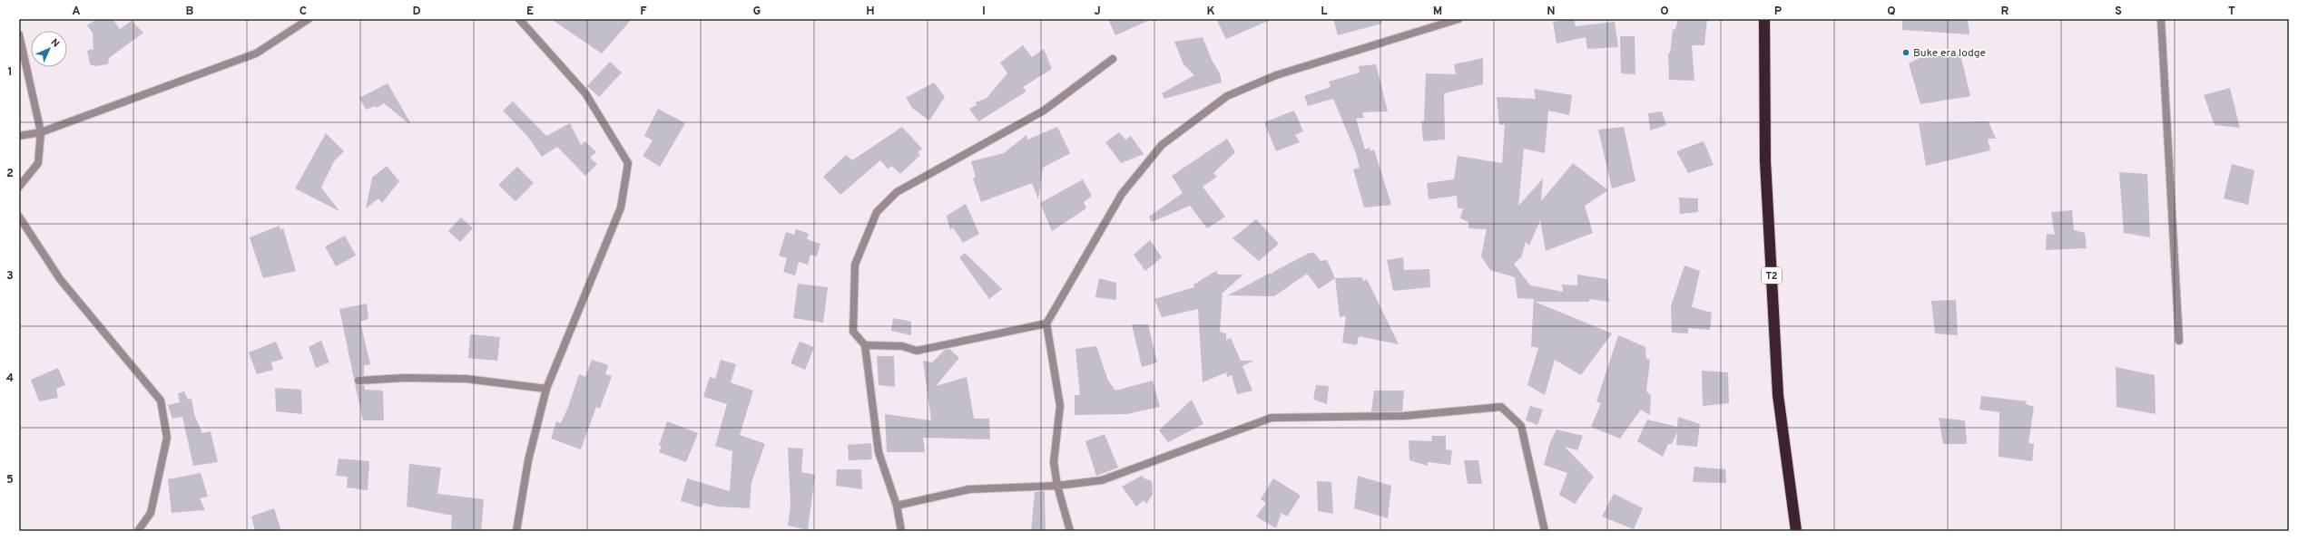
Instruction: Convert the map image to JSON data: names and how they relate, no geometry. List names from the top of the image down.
{
  "streets": {
    "highway": ["T2"]
  },
  "places": ["Buke era lodge"],
  "north": "top right",
  "grid": {
    "columns": [
      "A",
      "B",
      "C",
      "D",
      "E",
      "F",
      "G",
      "H",
      "I",
      "J",
      "K",
      "L",
      "M",
      "N",
      "O",
      "P",
      "Q",
      "R",
      "S",
      "T"
    ],
    "rows": [
      "1",
      "2",
      "3",
      "4",
      "5"
    ]
  }
}
